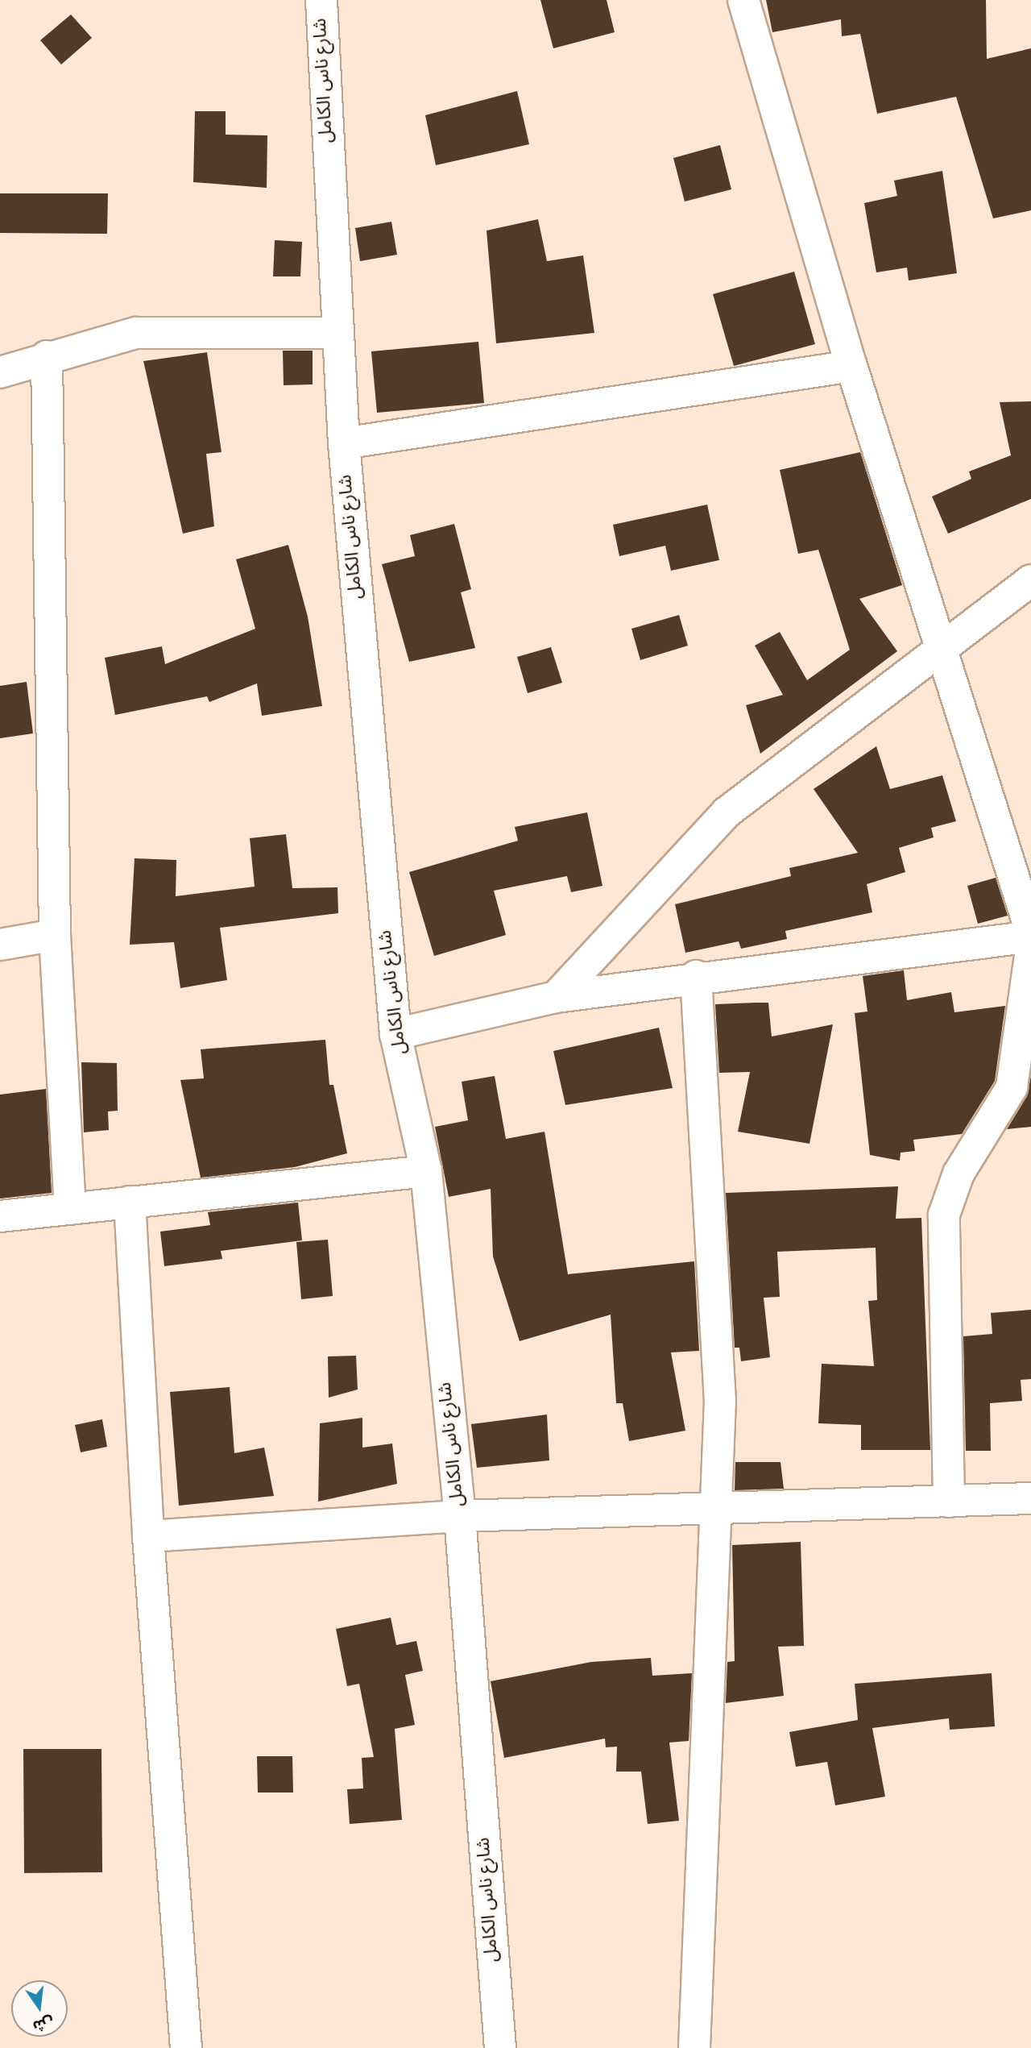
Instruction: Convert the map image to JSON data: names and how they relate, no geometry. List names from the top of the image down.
{
  "streets": {
    "street": ["شارع ناس الكامل"]
  },
  "north": "bottom"
}
